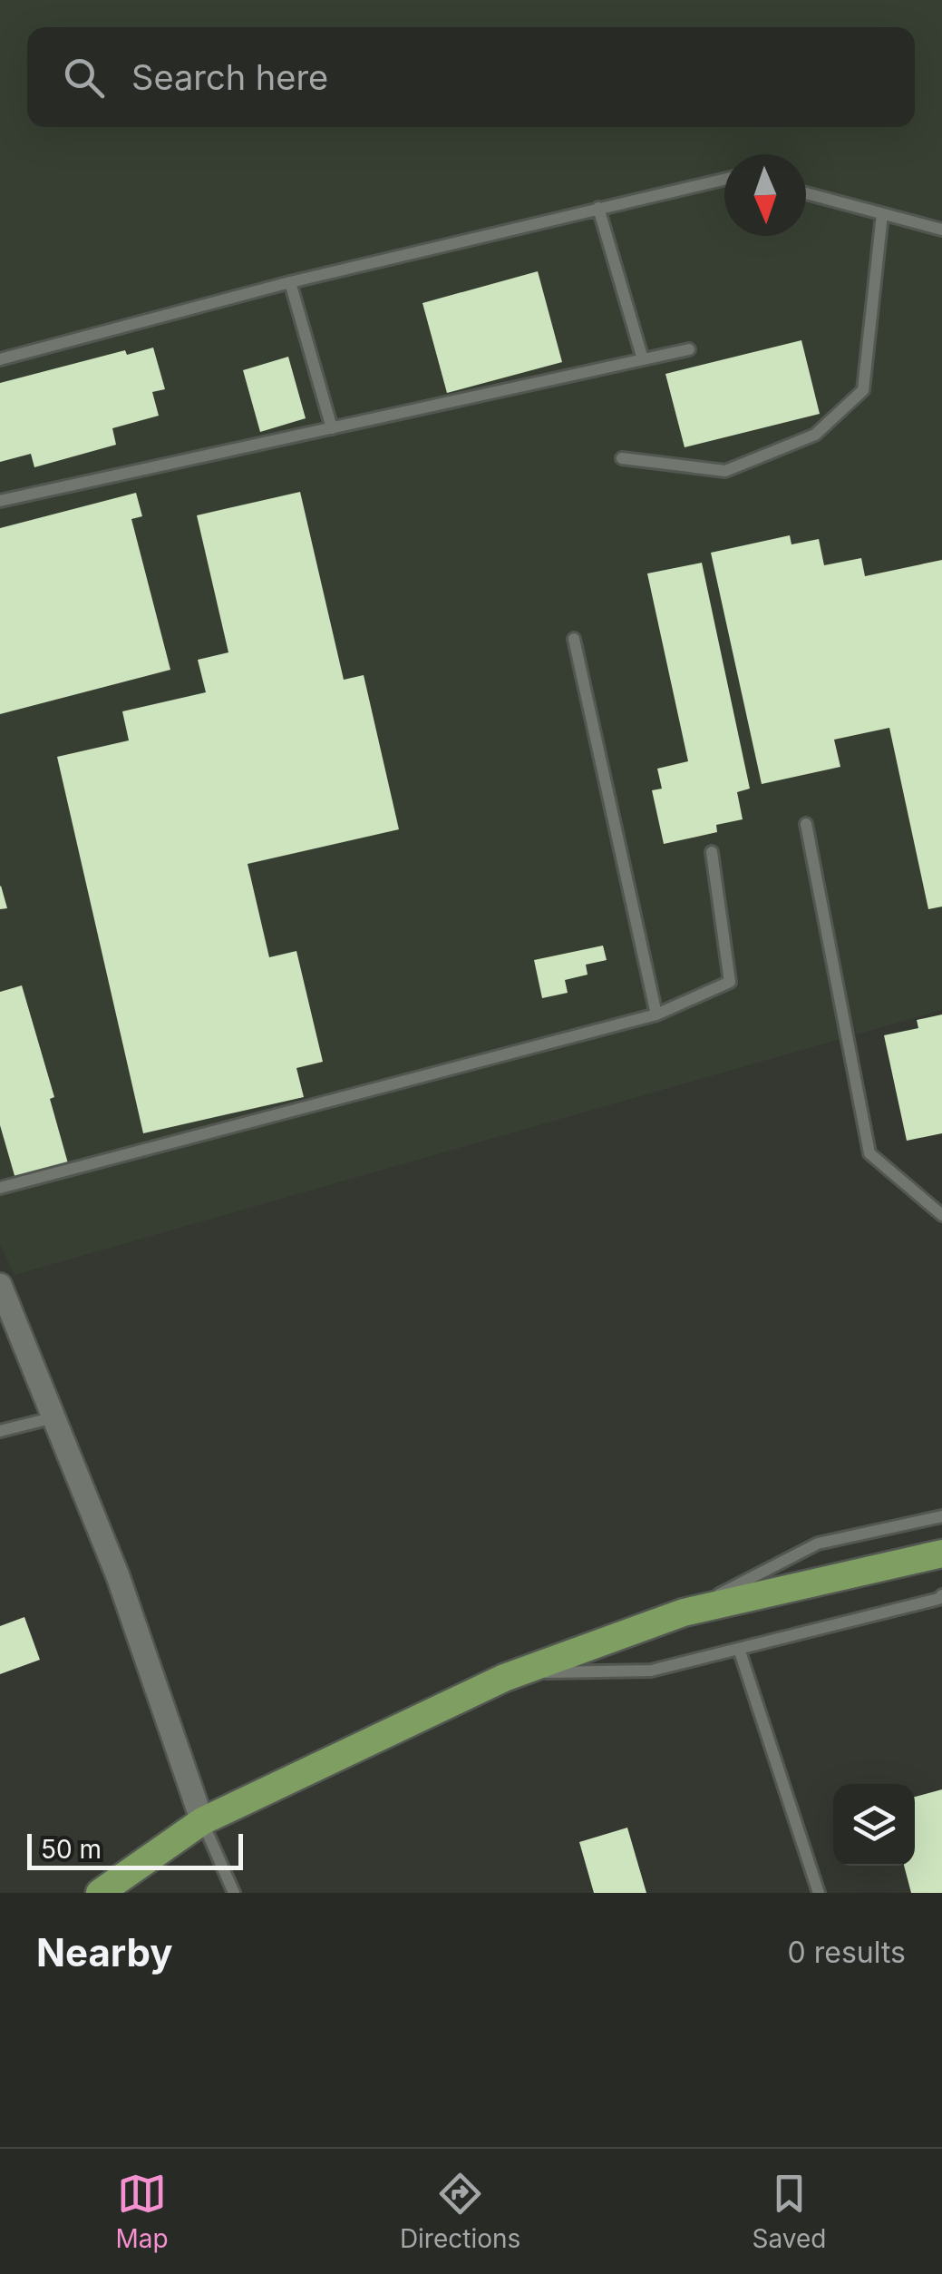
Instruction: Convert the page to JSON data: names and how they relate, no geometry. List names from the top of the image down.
{
  "scale_bar": "50 m",
  "north": "bottom",
  "page": {
    "search": "Search here",
    "scale": "50 m",
    "heading": ["Nearby", "0 results"],
    "nav": ["Map", "Directions", "Saved"]
  }
}
